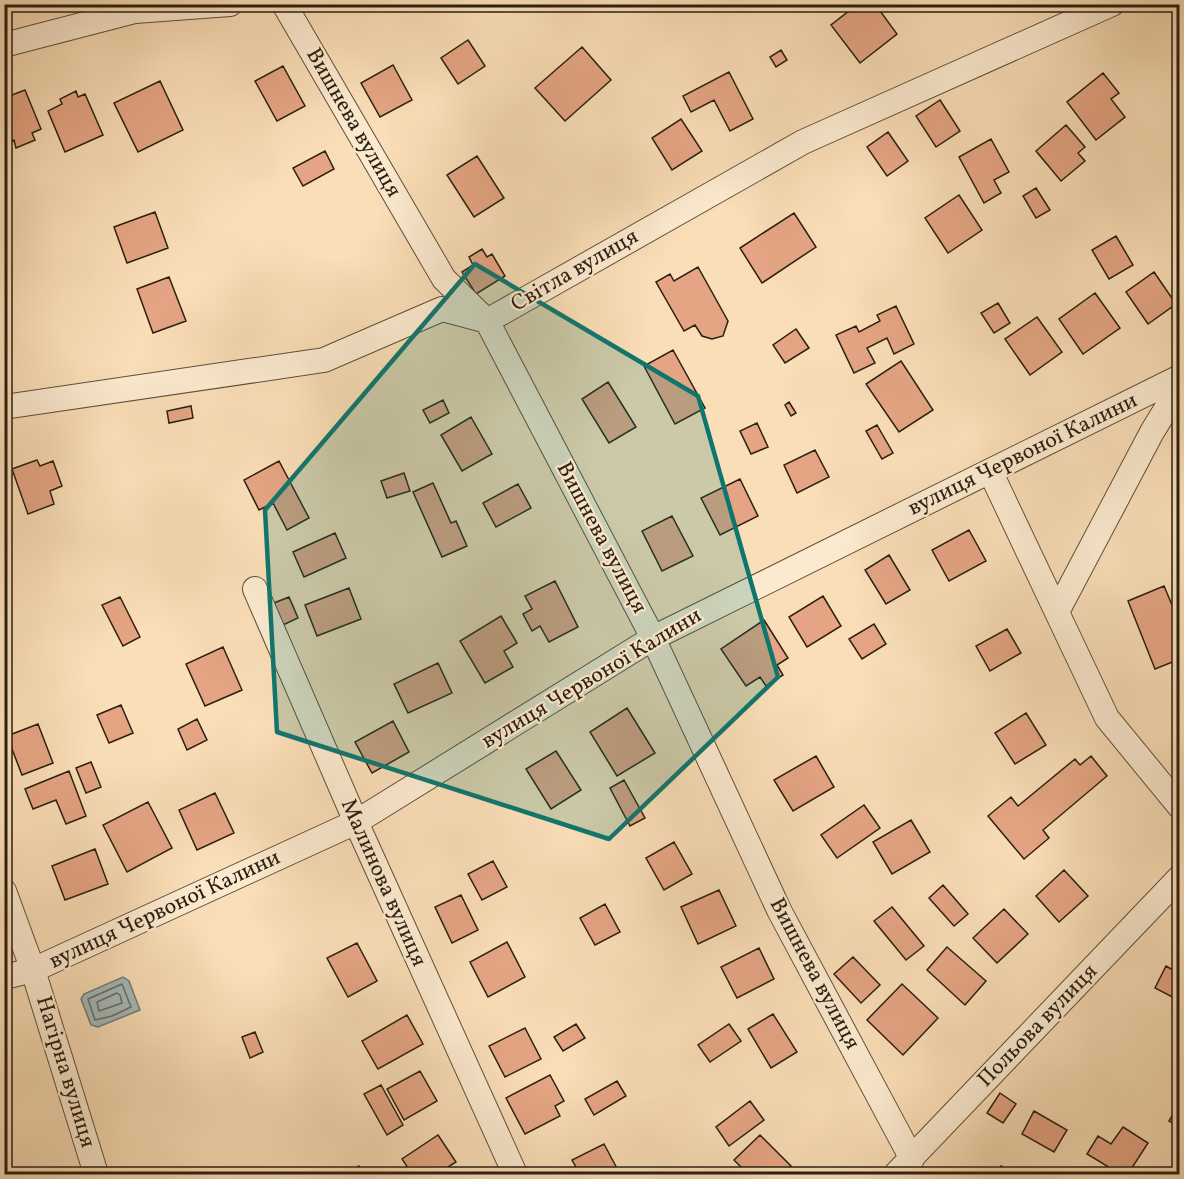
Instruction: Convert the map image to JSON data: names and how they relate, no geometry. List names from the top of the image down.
{
  "streets": {
    "street": [
      "Вишнева вулиця",
      "Світла вулиця",
      "вулиця Червоної Калини",
      "Малинова вулиця",
      "Польова вулиця",
      "Нагірна вулиця"
    ]
  },
  "crossings": [
    ["Вишнева вулиця", "Світла вулиця"],
    ["Вишнева вулиця", "вулиця Червоної Калини"],
    ["Вишнева вулиця", "Польова вулиця"],
    ["вулиця Червоної Калини", "Малинова вулиця"],
    ["вулиця Червоної Калини", "Нагірна вулиця"]
  ]
}
